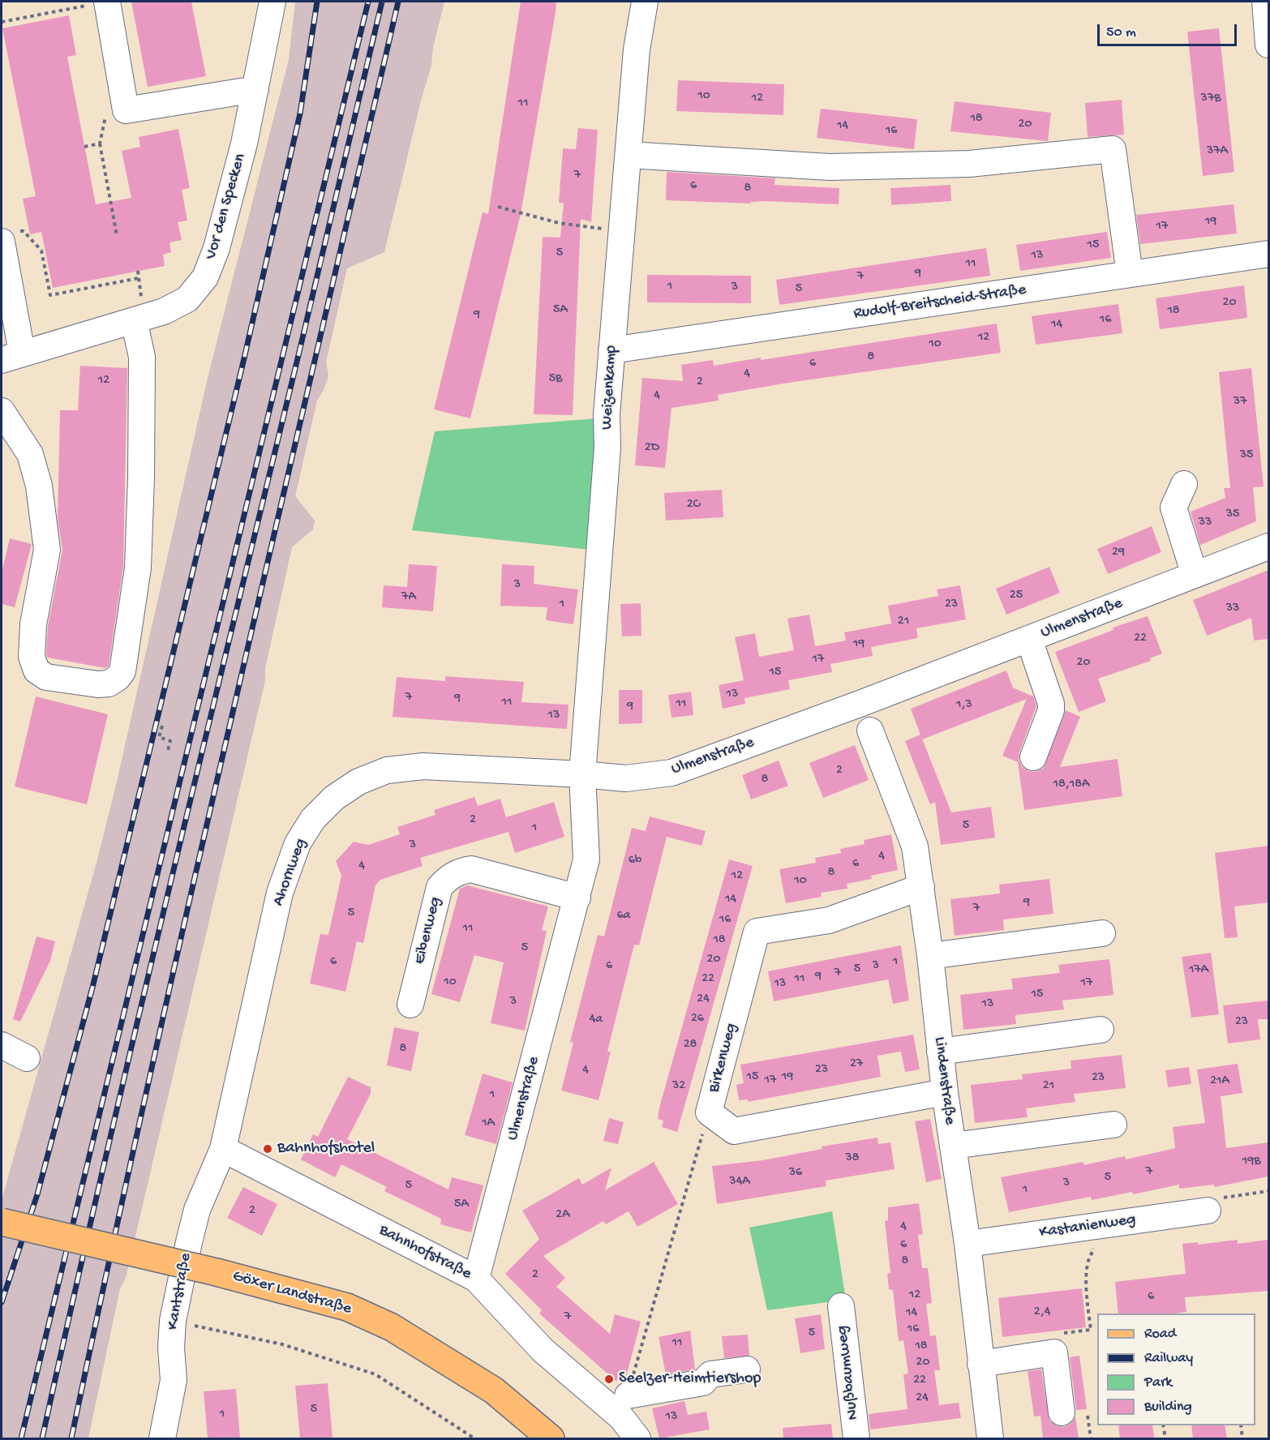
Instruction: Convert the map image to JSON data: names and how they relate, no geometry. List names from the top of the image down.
{
  "streets": {
    "main road": ["Göxer Landstraße"],
    "street": [
      "Vor den Specken",
      "Rudolf-Breitscheid-Straße",
      "Weizenkamp",
      "Ulmenstraße",
      "Ahornweg",
      "Eibenweg",
      "Birkenweg",
      "Lindenstraße",
      "Kastanienweg",
      "Bahnhofstraße",
      "Kantstraße",
      "Nußbaumweg"
    ]
  },
  "crossings": [
    ["Rudolf-Breitscheid-Straße", "Weizenkamp"],
    ["Weizenkamp", "Ulmenstraße"],
    ["Weizenkamp", "Ahornweg"],
    ["Ulmenstraße", "Ahornweg"],
    ["Ulmenstraße", "Eibenweg"],
    ["Ulmenstraße", "Bahnhofstraße"],
    ["Ahornweg", "Bahnhofstraße"],
    ["Ahornweg", "Kantstraße"],
    ["Birkenweg", "Lindenstraße"],
    ["Lindenstraße", "Kastanienweg"],
    ["Bahnhofstraße", "Kantstraße"]
  ],
  "places": ["Bahnhofshotel", "Seelzer-Heimtiershop"],
  "house_numbers": [
    "10",
    "12",
    "37B",
    "11",
    "18",
    "20",
    "14",
    "16",
    "37A",
    "7",
    "6",
    "8",
    "19",
    "17",
    "15",
    "5",
    "13",
    "11",
    "9",
    "7",
    "1",
    "3",
    "5",
    "20",
    "5A",
    "18",
    "9",
    "16",
    "14",
    "12",
    "10",
    "8",
    "6",
    "4",
    "5B",
    "12",
    "2",
    "4",
    "37",
    "2D",
    "35",
    "2C",
    "35",
    "33",
    "29",
    "3",
    "25",
    "7A",
    "1",
    "23",
    "33",
    "21",
    "22",
    "19",
    "17",
    "20",
    "15",
    "13",
    "7",
    "9",
    "11",
    "11",
    "1,3",
    "9",
    "13",
    "2",
    "8",
    "18,18A",
    "2",
    "5",
    "1",
    "3",
    "4",
    "6b",
    "6",
    "4",
    "8",
    "12",
    "10",
    "14",
    "9",
    "7",
    "5",
    "6a",
    "16",
    "11",
    "18",
    "5",
    "20",
    "6",
    "1",
    "6",
    "3",
    "5",
    "17A",
    "7",
    "9",
    "22",
    "11",
    "10",
    "17",
    "13",
    "15",
    "24",
    "3",
    "13",
    "26",
    "4a",
    "23",
    "28",
    "8",
    "27",
    "23",
    "4",
    "15",
    "19",
    "23",
    "17",
    "21A",
    "32",
    "21",
    "1",
    "1A",
    "38",
    "19B",
    "7",
    "36",
    "5",
    "34A",
    "3",
    "5",
    "1",
    "5A",
    "2",
    "2A",
    "4",
    "6",
    "8",
    "2",
    "12",
    "6",
    "2,4",
    "14",
    "7",
    "16",
    "5",
    "11",
    "18",
    "20",
    "22",
    "24",
    "5",
    "1",
    "13"
  ],
  "legend": [
    "Road",
    "Railway",
    "Park",
    "Building"
  ],
  "scale_bar": "50 m"
}
